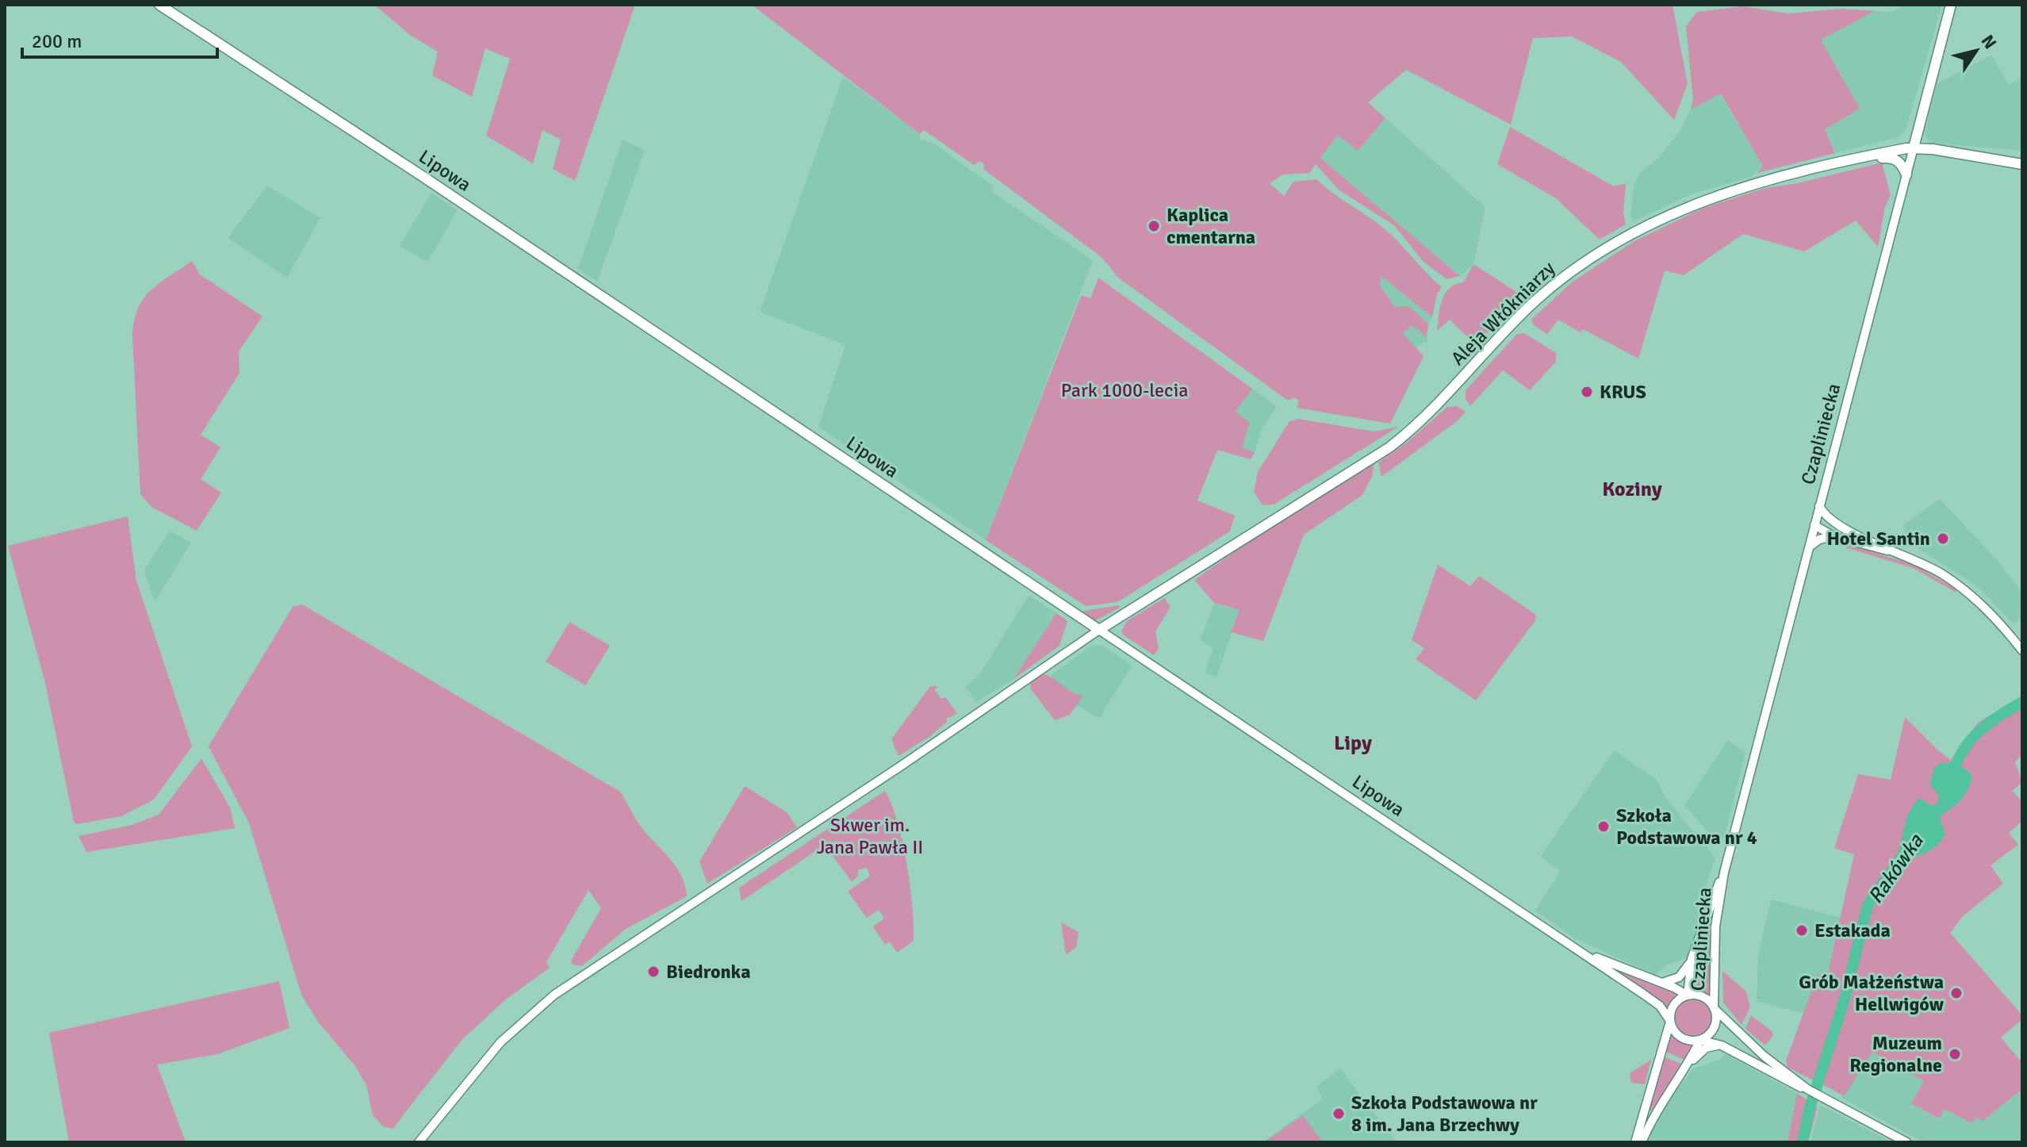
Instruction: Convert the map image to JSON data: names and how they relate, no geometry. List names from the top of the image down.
{
  "streets": {
    "main road": ["Lipowa", "Aleja Włókniarzy", "Czapliniecka"]
  },
  "crossings": [
    ["Lipowa", "Aleja Włókniarzy"],
    ["Lipowa", "Czapliniecka"],
    ["Aleja Włókniarzy", "Czapliniecka"]
  ],
  "districts": ["Koziny", "Lipy"],
  "water": ["Rakówka"],
  "parks": ["Park 1000-lecia", "Skwer im. Jana Pawła II"],
  "places": [
    "Kaplica cmentarna",
    "KRUS",
    "Hotel Santin",
    "Szkoła Podstawowa nr 4",
    "Estakada",
    "Biedronka",
    "Grób Małżeństwa Hellwigów",
    "Muzeum Regionalne",
    "Szkoła Podstawowa nr 8 im. Jana Brzechwy"
  ],
  "scale_bar": "200 m",
  "north": "top right"
}
